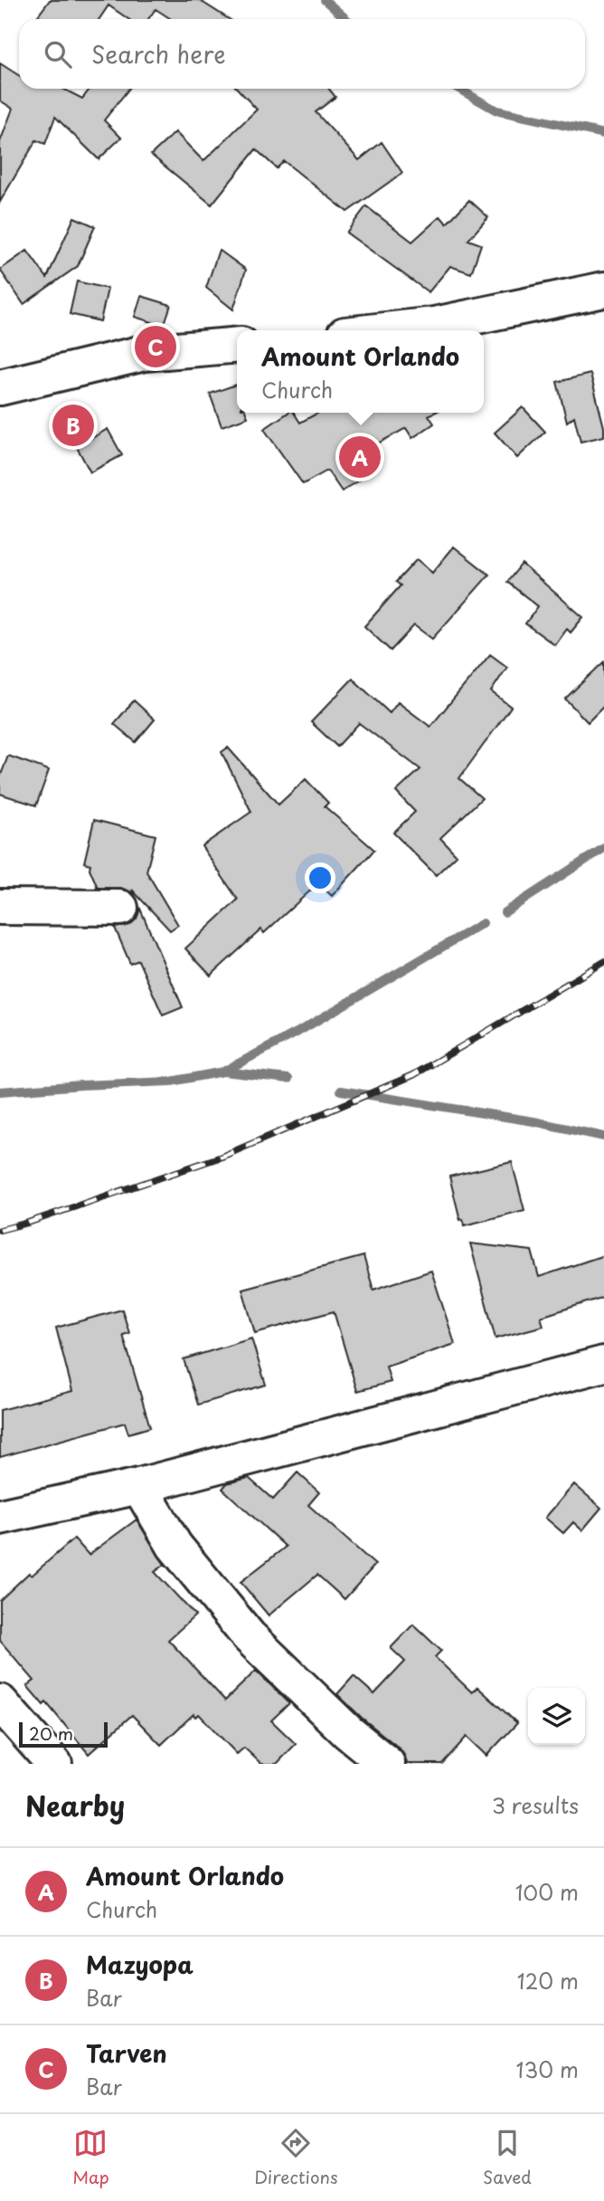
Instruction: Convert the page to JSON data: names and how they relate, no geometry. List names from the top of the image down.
{
  "scale_bar": "20 m",
  "page": {
    "search": "Search here",
    "pins": ["C", "B", "A"],
    "popup": ["Amount Orlando", "Church"],
    "scale": "20 m",
    "heading": ["Nearby", "3 results"],
    "list": [
      {
        "mark": "A",
        "name": "Amount Orlando",
        "note": "Church",
        "value": "100 m"
      },
      {
        "mark": "B",
        "name": "Mazyopa",
        "note": "Bar",
        "value": "120 m"
      },
      {
        "mark": "C",
        "name": "Tarven",
        "note": "Bar",
        "value": "130 m"
      }
    ],
    "nav": ["Map", "Directions", "Saved"]
  }
}
